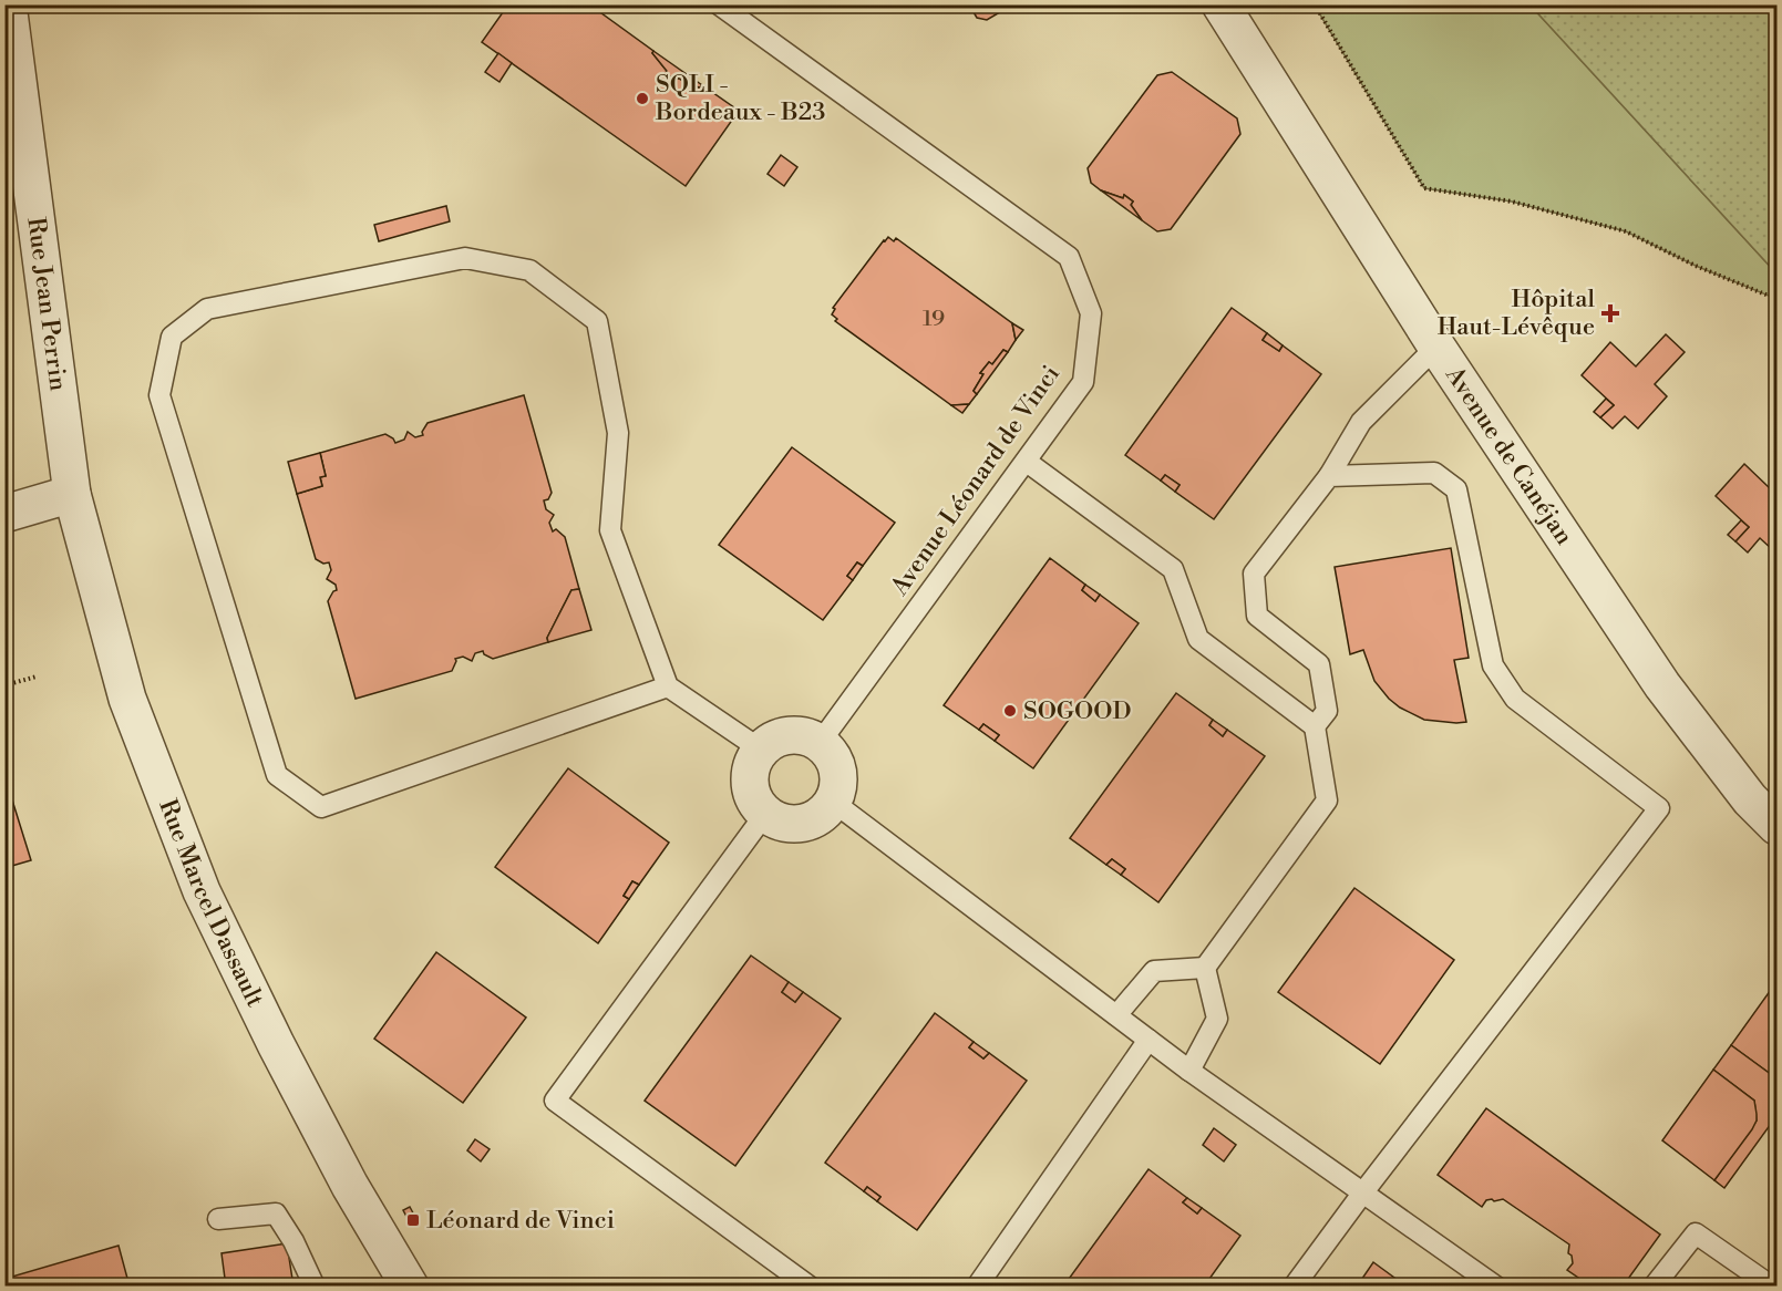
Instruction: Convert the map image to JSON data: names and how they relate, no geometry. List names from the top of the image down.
{
  "streets": {
    "street": ["Rue Jean Perrin", "Avenue de Canéjan", "Rue Marcel Dassault"],
    "lane": ["Avenue Léonard de Vinci"]
  },
  "crossings": [
    ["Rue Jean Perrin", "Rue Marcel Dassault"]
  ],
  "places": {
    "other": ["SQLI - Bordeaux - B23", "SOGOOD"],
    "health": ["Hôpital Haut-Lévêque"],
    "transit": ["Léonard de Vinci"]
  },
  "house_numbers": ["19"]
}
